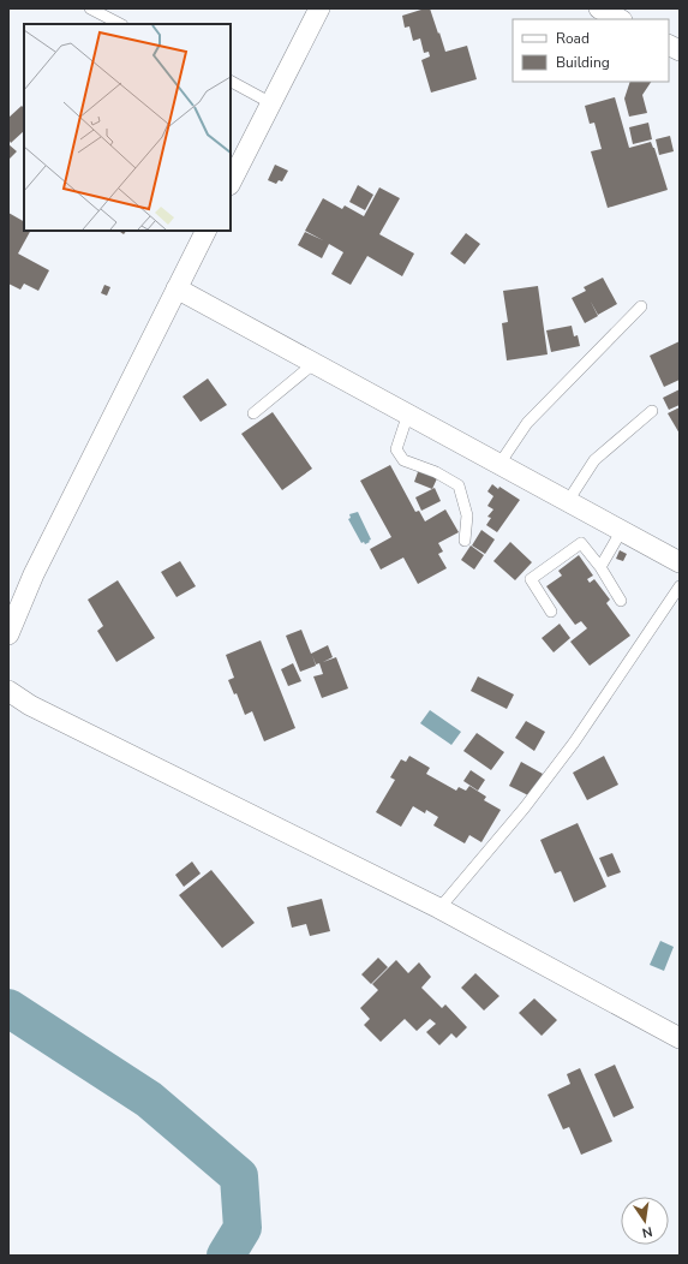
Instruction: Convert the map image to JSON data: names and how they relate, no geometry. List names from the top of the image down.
{
  "legend": ["Road", "Building"],
  "north": "bottom"
}
